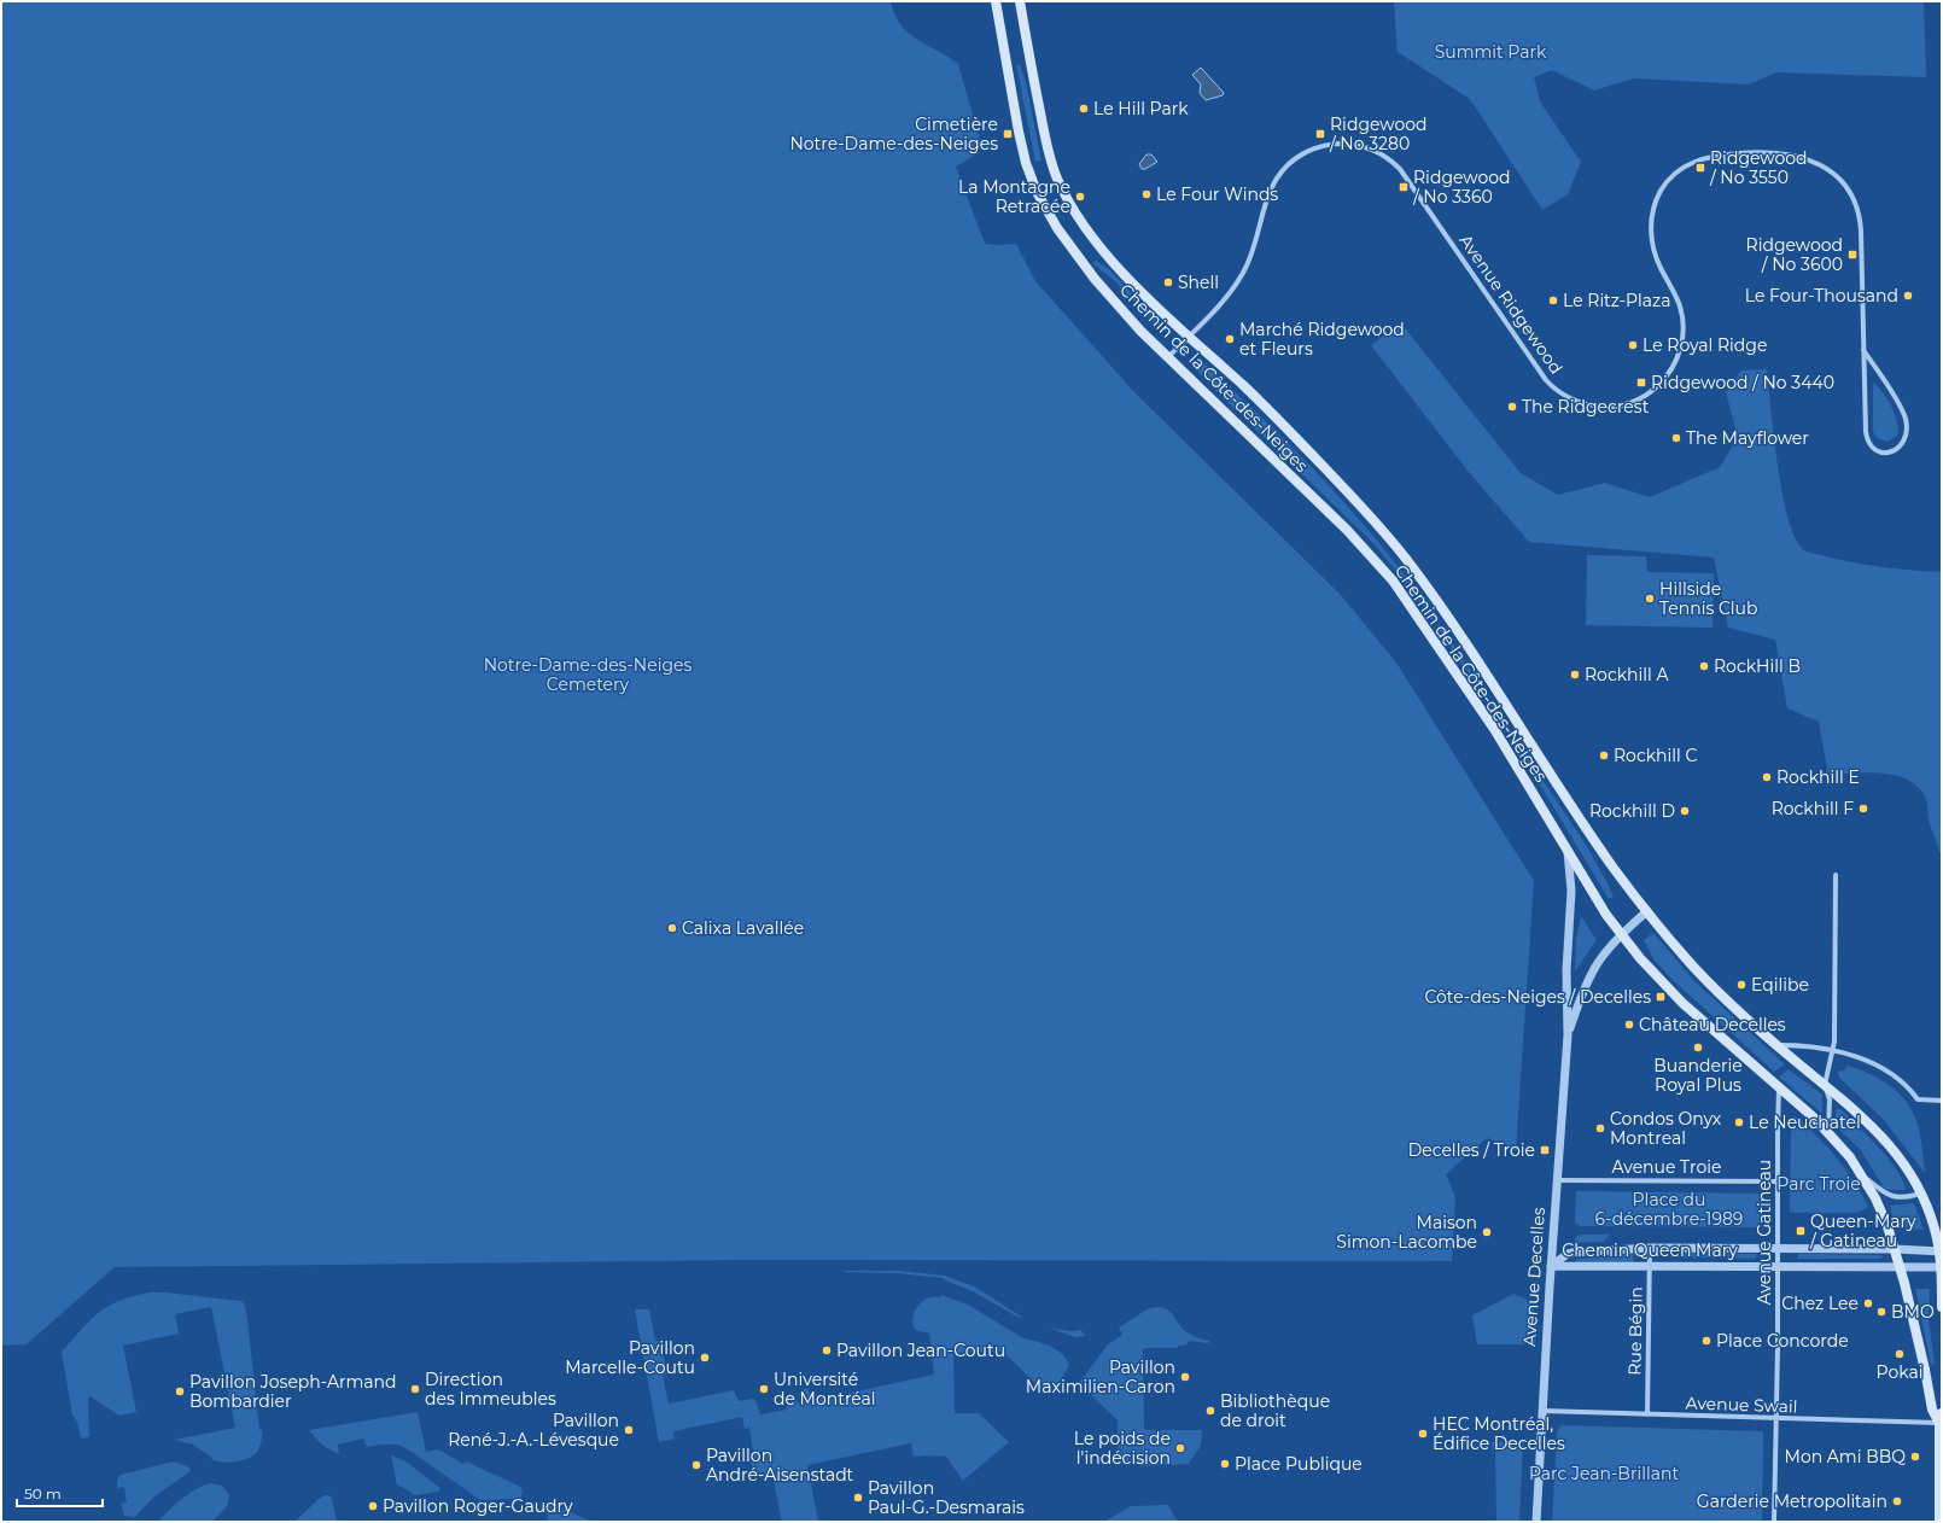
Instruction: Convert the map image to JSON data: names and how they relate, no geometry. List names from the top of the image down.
{
  "streets": {
    "main road": ["Chemin de la Côte-des-Neiges"],
    "street": [
      "Avenue Ridgewood",
      "Avenue Troie",
      "Avenue Gatineau",
      "Chemin Queen Mary",
      "Avenue Decelles",
      "Rue Bégin",
      "Avenue Swail"
    ]
  },
  "crossings": [
    ["Avenue Ridgewood", "Chemin de la Côte-des-Neiges"],
    ["Chemin de la Côte-des-Neiges", "Avenue Gatineau"],
    ["Chemin de la Côte-des-Neiges", "Chemin Queen Mary"],
    ["Chemin de la Côte-des-Neiges", "Avenue Decelles"],
    ["Chemin de la Côte-des-Neiges", "Avenue Swail"],
    ["Avenue Troie", "Avenue Gatineau"],
    ["Avenue Troie", "Avenue Decelles"],
    ["Avenue Gatineau", "Chemin Queen Mary"],
    ["Avenue Gatineau", "Avenue Swail"],
    ["Chemin Queen Mary", "Avenue Decelles"],
    ["Chemin Queen Mary", "Rue Bégin"],
    ["Avenue Decelles", "Avenue Swail"],
    ["Rue Bégin", "Avenue Swail"]
  ],
  "parks": [
    "Summit Park",
    "Notre-Dame-des-Neiges Cemetery",
    "Parc Troie",
    "Place du 6-décembre-1989",
    "Parc Jean-Brillant"
  ],
  "places": {
    "other": [
      "Le Hill Park",
      "Le Four Winds",
      "La Montagne Retracée",
      "Shell",
      "Le Four-Thousand",
      "Le Ritz-Plaza",
      "Marché Ridgewood et Fleurs",
      "Le Royal Ridge",
      "The Ridgecrest",
      "The Mayflower",
      "Hillside Tennis Club",
      "RockHill B",
      "Rockhill A",
      "Rockhill C",
      "Rockhill E",
      "Rockhill F",
      "Rockhill D",
      "Calixa Lavallée",
      "Eqilibe",
      "Château Decelles",
      "Buanderie Royal Plus",
      "Le Neuchatel",
      "Condos Onyx Montreal",
      "Maison Simon-Lacombe",
      "Chez Lee",
      "BMO",
      "Place Concorde",
      "Pavillon Jean-Coutu",
      "Pokai",
      "Pavillon Marcelle-Coutu",
      "Pavillon Maximilien-Caron",
      "Direction des Immeubles",
      "Université de Montréal",
      "Pavillon Joseph-Armand Bombardier",
      "Bibliothèque de droit",
      "Pavillon René-J.-A.-Lévesque",
      "HEC Montréal, Édifice Decelles",
      "Le poids de l'indécision",
      "Mon Ami BBQ",
      "Place Publique",
      "Pavillon André-Aisenstadt",
      "Pavillon Paul-G.-Desmarais",
      "Garderie Metropolitain",
      "Pavillon Roger-Gaudry"
    ],
    "transit": [
      "Cimetière Notre-Dame-des-Neiges",
      "Ridgewood / No 3280",
      "Ridgewood / No 3550",
      "Ridgewood / No 3360",
      "Ridgewood / No 3600",
      "Ridgewood / No 3440",
      "Côte-des-Neiges / Decelles",
      "Decelles / Troie",
      "Queen-Mary / Gatineau"
    ]
  },
  "scale_bar": "50 m"
}
